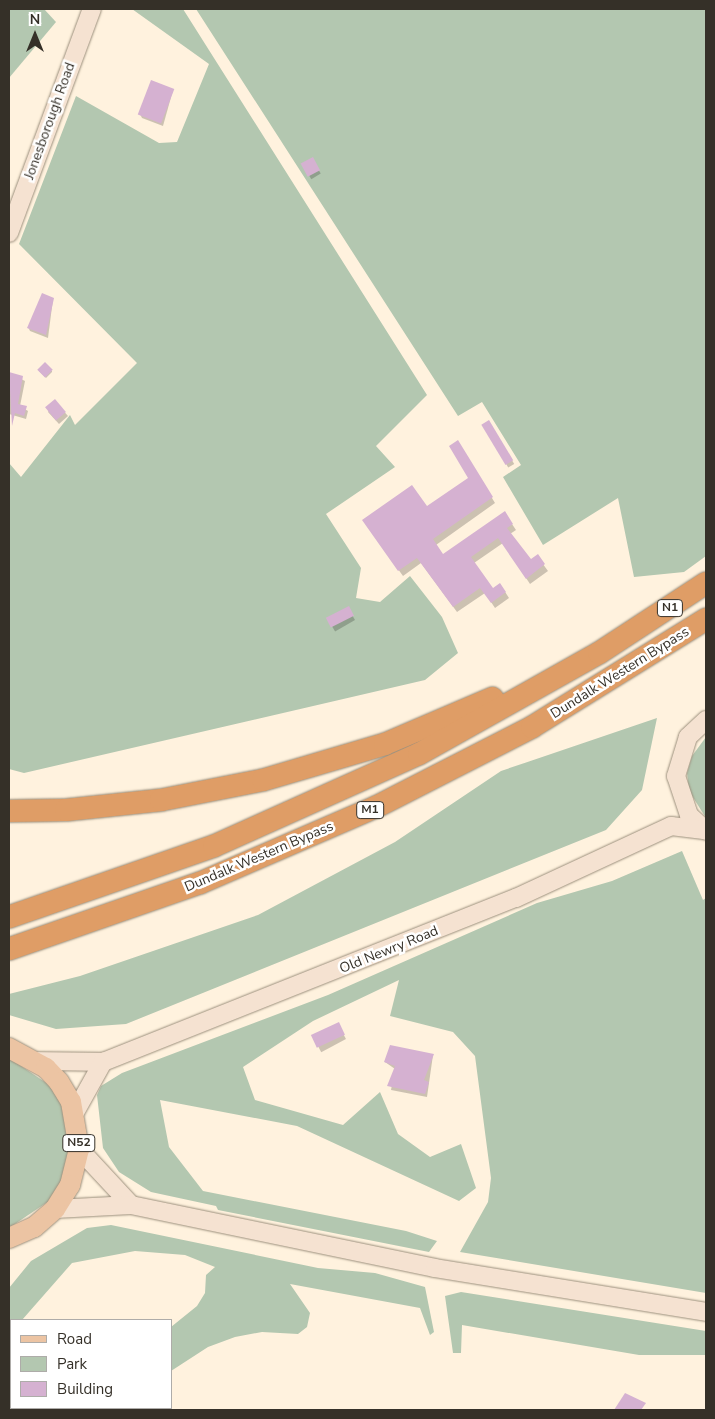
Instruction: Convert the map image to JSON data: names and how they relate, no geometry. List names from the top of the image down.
{
  "streets": {
    "highway": ["N1", "Dundalk Western Bypass", "M1"],
    "main road": ["Jonesborough Road", "Old Newry Road", "N52"]
  },
  "crossings": [
    ["N1", "Dundalk Western Bypass"],
    ["Old Newry Road", "N52"]
  ],
  "legend": ["Road", "Park", "Building"],
  "north": "top"
}
